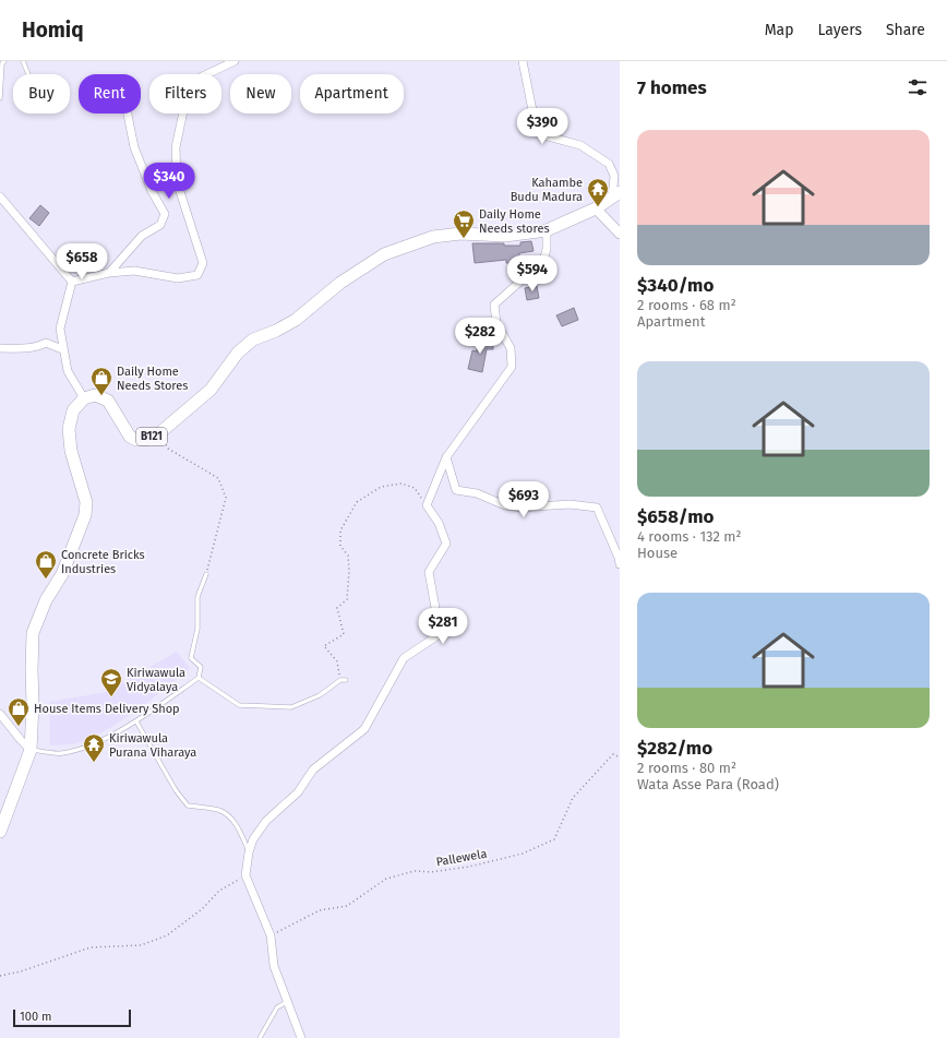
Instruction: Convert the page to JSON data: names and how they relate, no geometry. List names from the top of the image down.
{
  "streets": {
    "main road": ["B121"],
    "path": ["Pallewela"]
  },
  "places": {
    "temple": ["Kahambe Budu Madura", "Kiriwawula Purana Viharaya"],
    "supermarket": ["Daily Home Needs stores"],
    "shop": ["Daily Home Needs Stores", "Concrete Bricks Industries", "House Items Delivery Shop"],
    "school or university": ["Kiriwawula Vidyalaya"]
  },
  "scale_bar": "100 m",
  "page": {
    "header": "Homiq",
    "nav": ["Map", "Layers", "Share"],
    "heading": "7 homes",
    "chip": [
      "Buy",
      "Rent",
      "Filters",
      "New",
      "Apartment"
    ],
    "price": [
      "$390",
      "$340",
      "$658",
      "$594",
      "$282",
      "$693",
      "$281"
    ],
    "list": [
      {
        "name": "$340/mo",
        "note": "2 rooms · 68 m² · Apartment"
      },
      {
        "name": "$658/mo",
        "note": "4 rooms · 132 m² · House"
      },
      {
        "name": "$282/mo",
        "note": "2 rooms · 80 m² · Wata Asse Para (Road)"
      }
    ],
    "scale": "100 m"
  }
}
